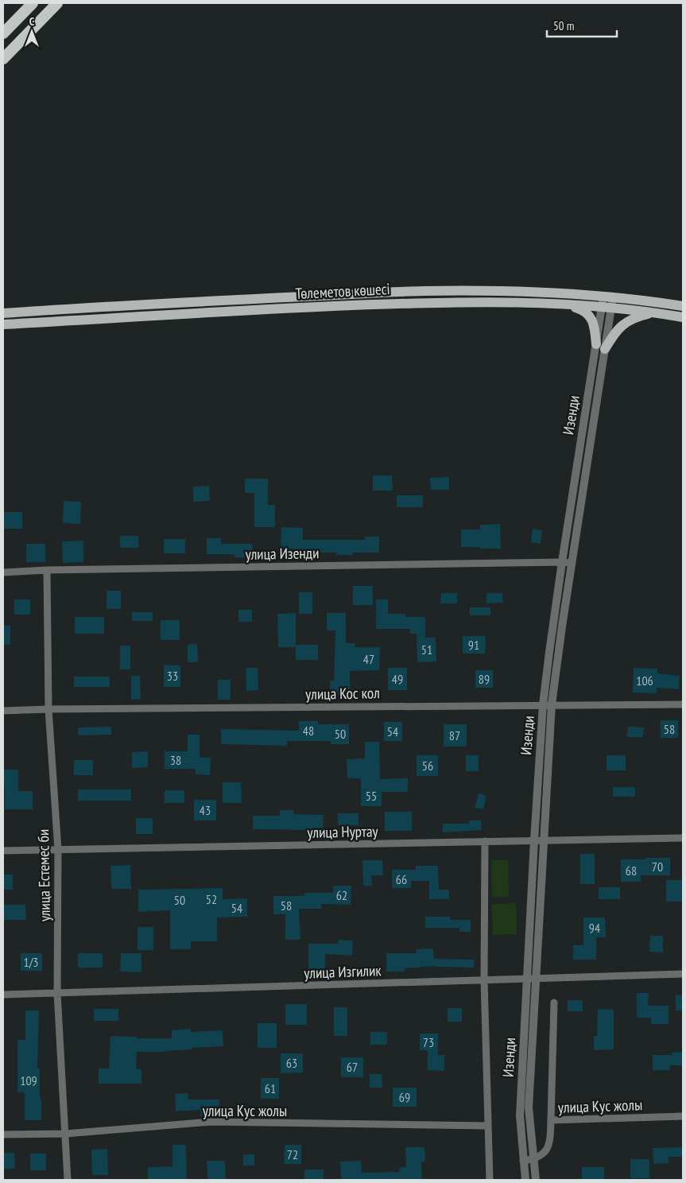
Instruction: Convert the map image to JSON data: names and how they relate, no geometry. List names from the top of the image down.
{
  "streets": {
    "main road": ["Төлеметов көшесі"],
    "street": [
      "Изенди",
      "улица Изенди",
      "улица Кос кол",
      "улица Нуртау",
      "улица Естемес би",
      "улица Изгилик",
      "улица Кус жолы"
    ]
  },
  "crossings": [
    ["Төлеметов көшесі", "Изенди"],
    ["Изенди", "улица Изенди"],
    ["Изенди", "улица Кос кол"],
    ["Изенди", "улица Нуртау"],
    ["Изенди", "улица Изгилик"],
    ["Изенди", "улица Кус жолы"],
    ["улица Изенди", "улица Естемес би"],
    ["улица Кос кол", "улица Естемес би"],
    ["улица Нуртау", "улица Естемес би"],
    ["улица Естемес би", "улица Изгилик"],
    ["улица Естемес би", "улица Кус жолы"]
  ],
  "house_numbers": [
    "91",
    "51",
    "47",
    "33",
    "49",
    "89",
    "106",
    "58",
    "48",
    "54",
    "50",
    "87",
    "38",
    "56",
    "55",
    "43",
    "70",
    "68",
    "66",
    "62",
    "52",
    "50",
    "58",
    "54",
    "94",
    "1/3",
    "73",
    "63",
    "67",
    "109",
    "61",
    "69",
    "72"
  ],
  "scale_bar": "50 m",
  "north": "top"
}
